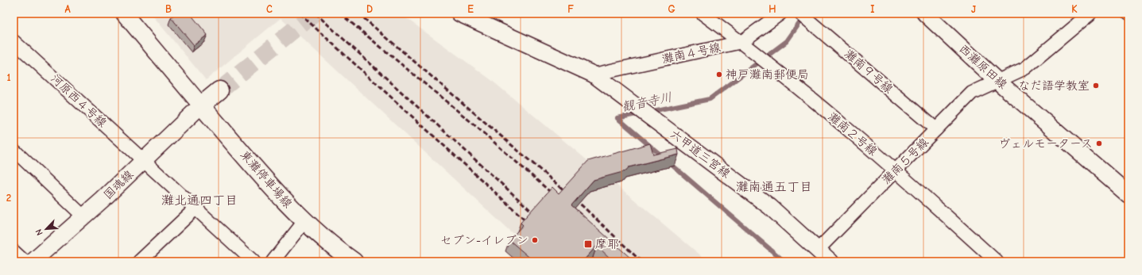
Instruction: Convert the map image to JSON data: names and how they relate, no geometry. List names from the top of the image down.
{
  "streets": {
    "main road": ["東灘停車場線"],
    "street": [
      "灘南４号線",
      "西灘原田線",
      "灘南９号線",
      "河原西４号線",
      "灘南２号線",
      "六甲道三宮線",
      "灘南５号線",
      "国魂線"
    ]
  },
  "crossings": [
    ["灘南４号線", "灘南２号線"],
    ["灘南４号線", "六甲道三宮線"],
    ["西灘原田線", "灘南５号線"],
    ["灘南９号線", "灘南５号線"],
    ["河原西４号線", "国魂線"],
    ["灘南２号線", "灘南５号線"],
    ["六甲道三宮線", "灘南５号線"],
    ["東灘停車場線", "国魂線"]
  ],
  "districts": ["灘南通五丁目", "灘北通四丁目"],
  "water": ["観音寺川"],
  "places": {
    "other": [
      "神戸灘南郵便局",
      "なだ語学教室",
      "ヴェルモータース",
      "セブン-イレブン"
    ],
    "transit": ["摩耶"]
  },
  "north": "bottom left",
  "grid": {
    "columns": [
      "A",
      "B",
      "C",
      "D",
      "E",
      "F",
      "G",
      "H",
      "I",
      "J",
      "K"
    ],
    "rows": ["1", "2"]
  }
}
